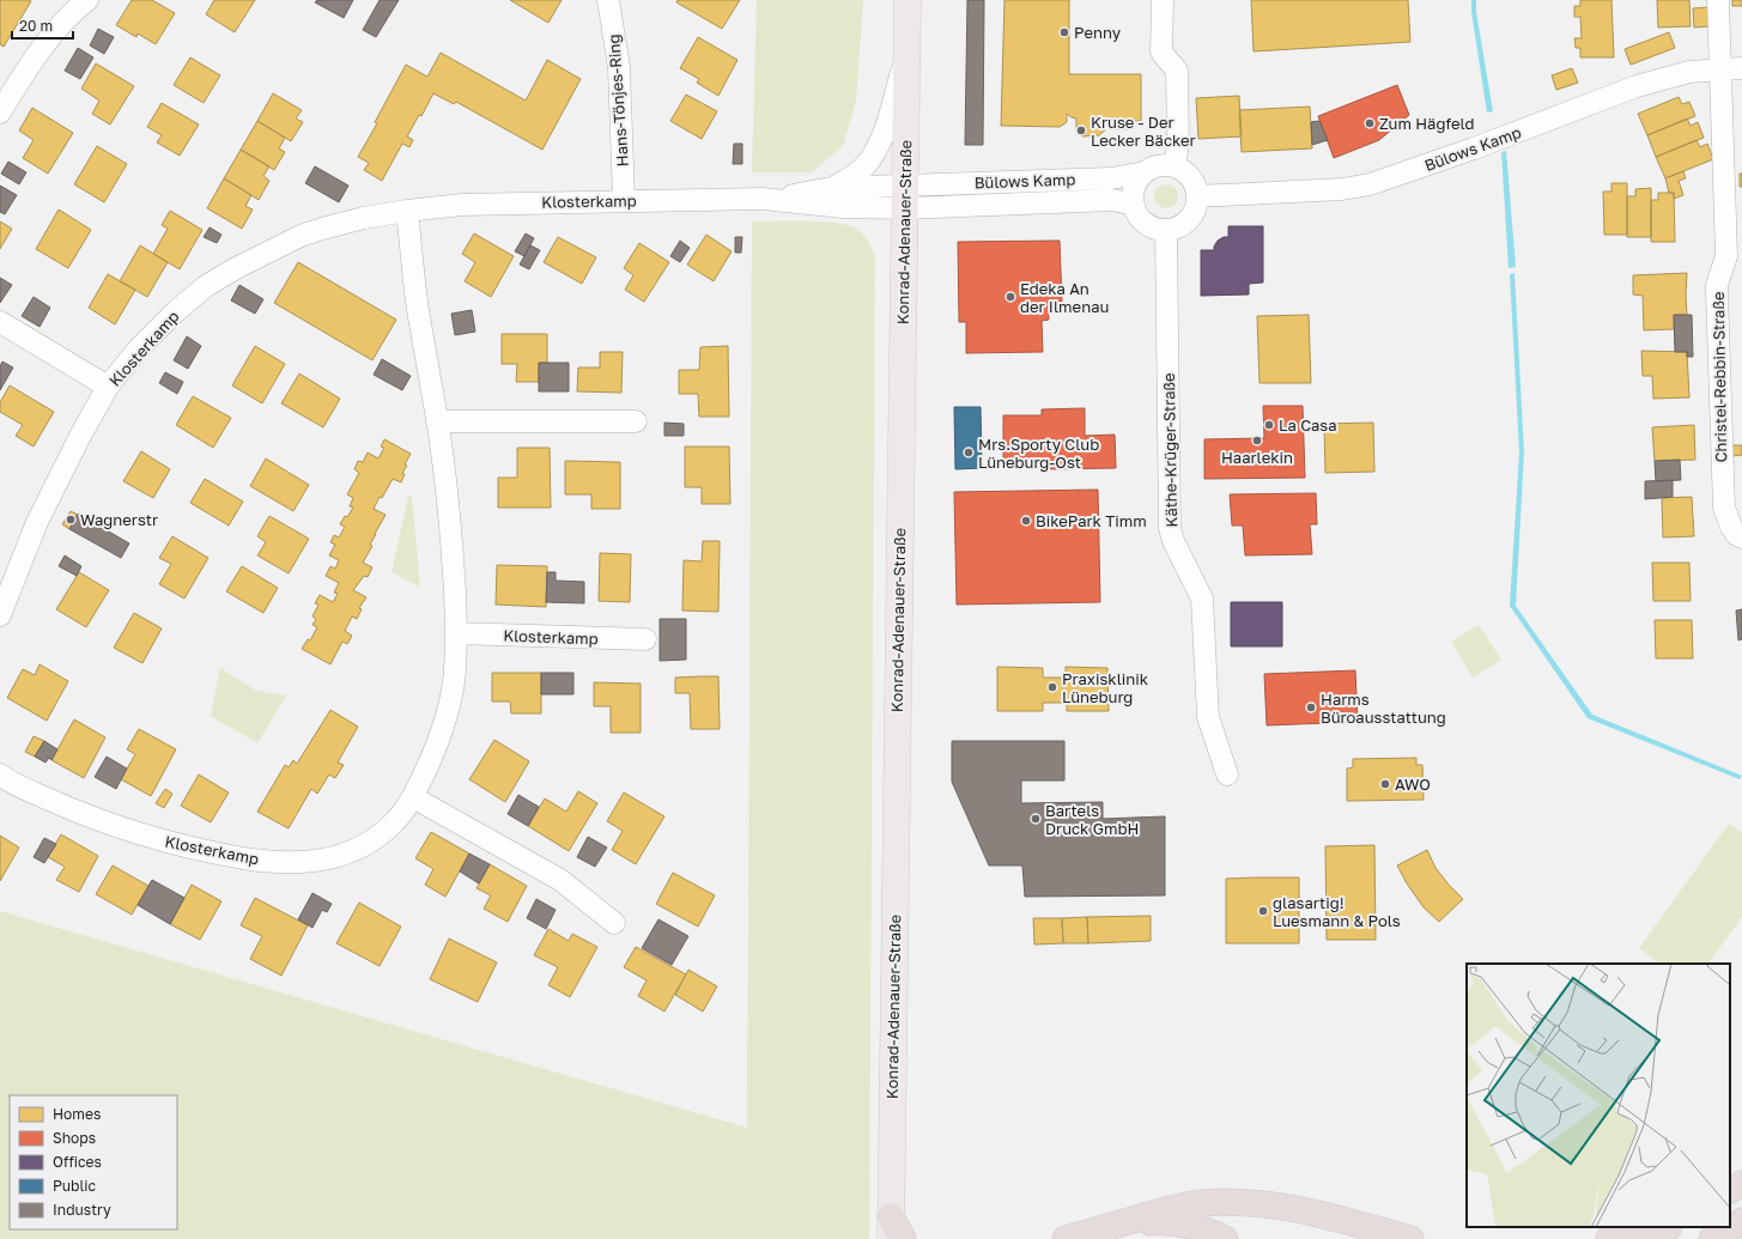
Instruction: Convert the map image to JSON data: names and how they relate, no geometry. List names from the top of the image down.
{
  "streets": {
    "main road": ["Konrad-Adenauer-Straße"],
    "street": [
      "Hans-Tönjes-Ring",
      "Bülows Kamp",
      "Klosterkamp",
      "Christel-Rebbin-Straße",
      "Käthe-Krüger-Straße"
    ]
  },
  "crossings": [
    ["Hans-Tönjes-Ring", "Klosterkamp"],
    ["Bülows Kamp", "Klosterkamp"],
    ["Bülows Kamp", "Konrad-Adenauer-Straße"],
    ["Bülows Kamp", "Christel-Rebbin-Straße"],
    ["Bülows Kamp", "Käthe-Krüger-Straße"],
    ["Klosterkamp", "Konrad-Adenauer-Straße"]
  ],
  "places": [
    "Penny",
    "Zum Hägfeld",
    "Kruse - Der Lecker Bäcker",
    "Edeka An der Ilmenau",
    "La Casa",
    "Haarlekin",
    "Mrs.Sporty Club Lüneburg-Ost",
    "Wagnerstr",
    "BikePark Timm",
    "Praxisklinik Lüneburg",
    "Harms Büroausstattung",
    "AWO",
    "Bartels Druck GmbH",
    "glasartig! Luesmann & Pols"
  ],
  "legend": [
    "Homes",
    "Shops",
    "Offices",
    "Public",
    "Industry"
  ],
  "scale_bar": "20 m"
}
